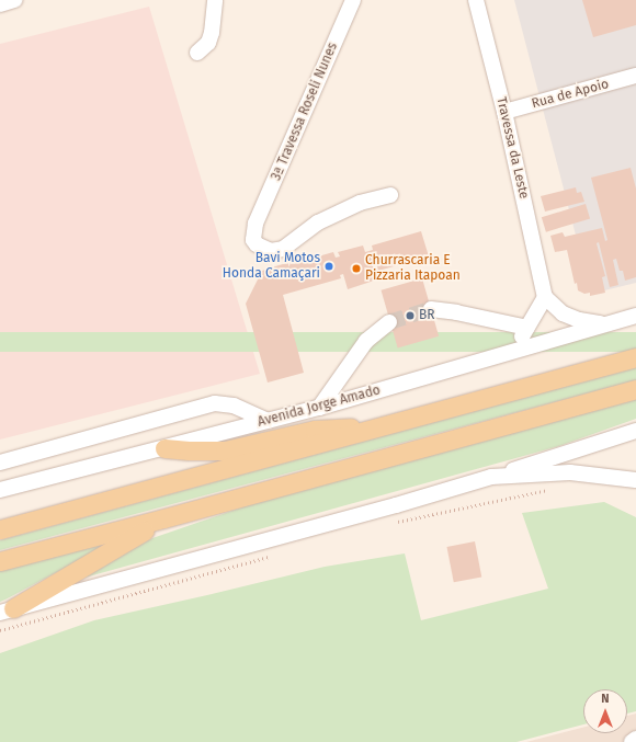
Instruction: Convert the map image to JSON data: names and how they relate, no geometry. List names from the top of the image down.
{
  "streets": {
    "street": [
      "Rua de Apoio",
      "3ª Travessa Roseli Nunes",
      "Travessa da Leste",
      "Avenida Jorge Amado"
    ]
  },
  "crossings": [
    ["Rua de Apoio", "Travessa da Leste"]
  ],
  "places": ["Bavi Motos Honda Camaçari", "Churrascaria E Pizzaria Itapoan", "BR"],
  "north": "top"
}
